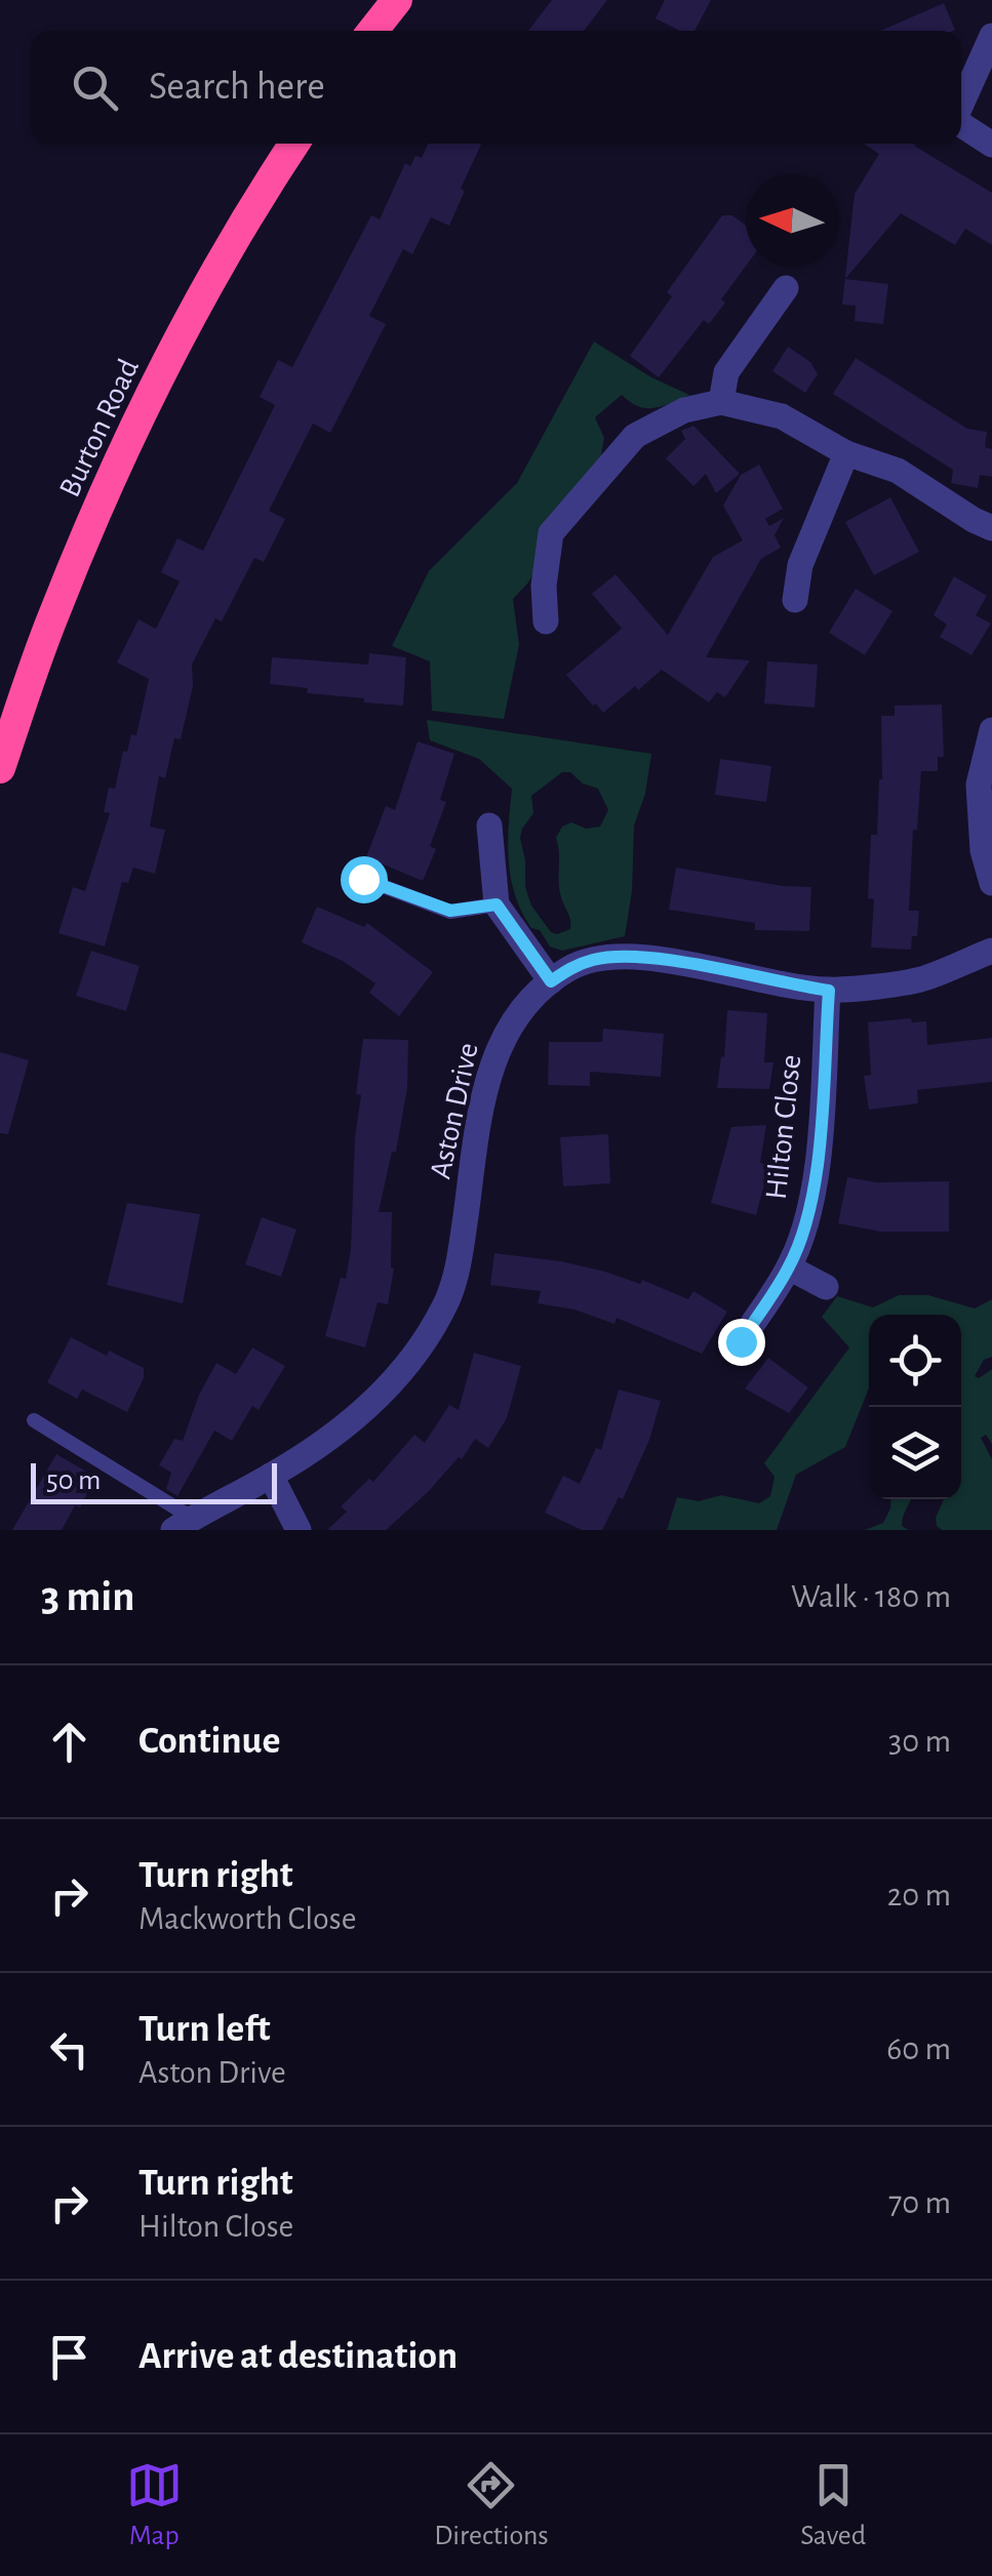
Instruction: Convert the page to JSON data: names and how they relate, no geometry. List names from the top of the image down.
{
  "streets": {
    "highway": ["Burton Road"],
    "street": ["Aston Drive", "Hilton Close"]
  },
  "crossings": [
    ["Aston Drive", "Hilton Close"]
  ],
  "scale_bar": "50 m",
  "north": "left",
  "page": {
    "search": "Search here",
    "scale": "50 m",
    "heading": ["3 min", "Walk · 180 m"],
    "list": [
      ["Continue", "30 m"],
      ["Turn right", "Mackworth Close", "20 m"],
      ["Turn left", "Aston Drive", "60 m"],
      ["Turn right", "Hilton Close", "70 m"],
      "Arrive at destination"
    ],
    "nav": ["Map", "Directions", "Saved"]
  }
}
